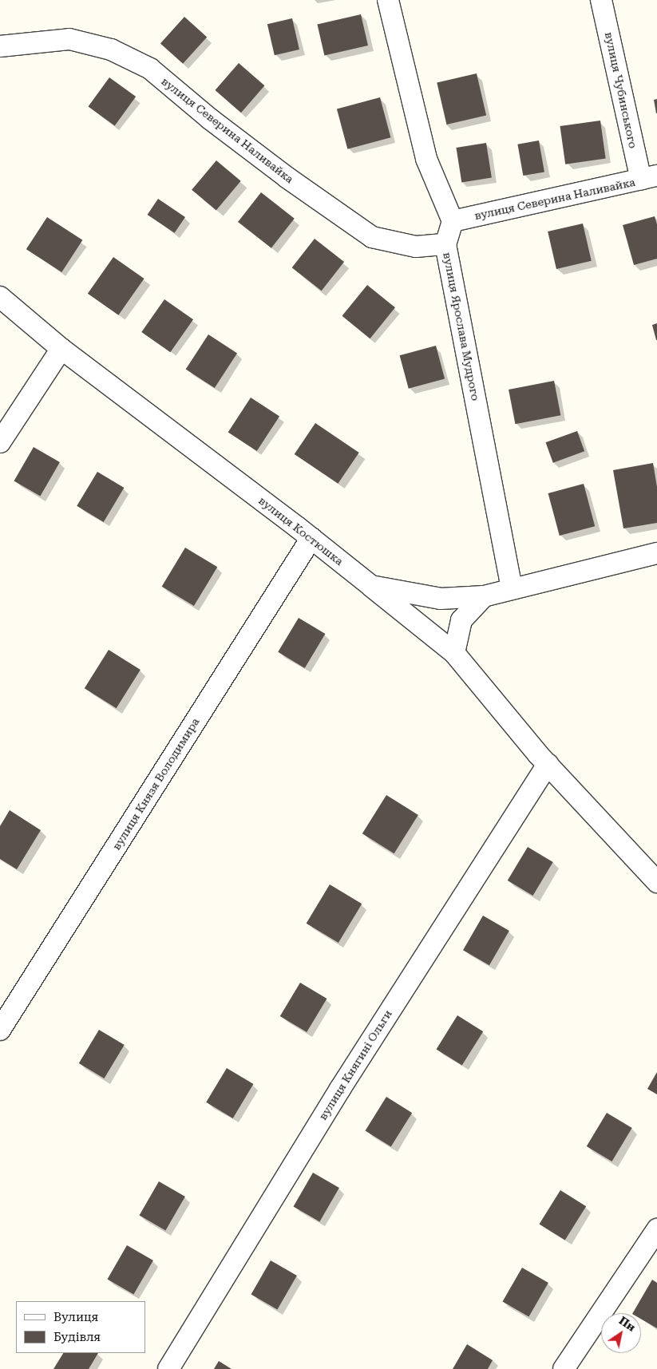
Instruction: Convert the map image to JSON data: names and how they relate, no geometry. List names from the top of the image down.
{
  "streets": {
    "street": [
      "вулиця Чубинського",
      "вулиця Северина Наливайка",
      "вулиця Ярослава Мудрого",
      "вулиця Костюшка",
      "вулиця Князя Володимира",
      "вулиця Княгині Ольги"
    ]
  },
  "crossings": [
    ["вулиця Чубинського", "вулиця Северина Наливайка"],
    ["вулиця Северина Наливайка", "вулиця Ярослава Мудрого"],
    ["вулиця Ярослава Мудрого", "вулиця Костюшка"],
    ["вулиця Костюшка", "вулиця Князя Володимира"]
  ],
  "legend": ["Вулиця", "Будівля"],
  "north": "top right"
}
